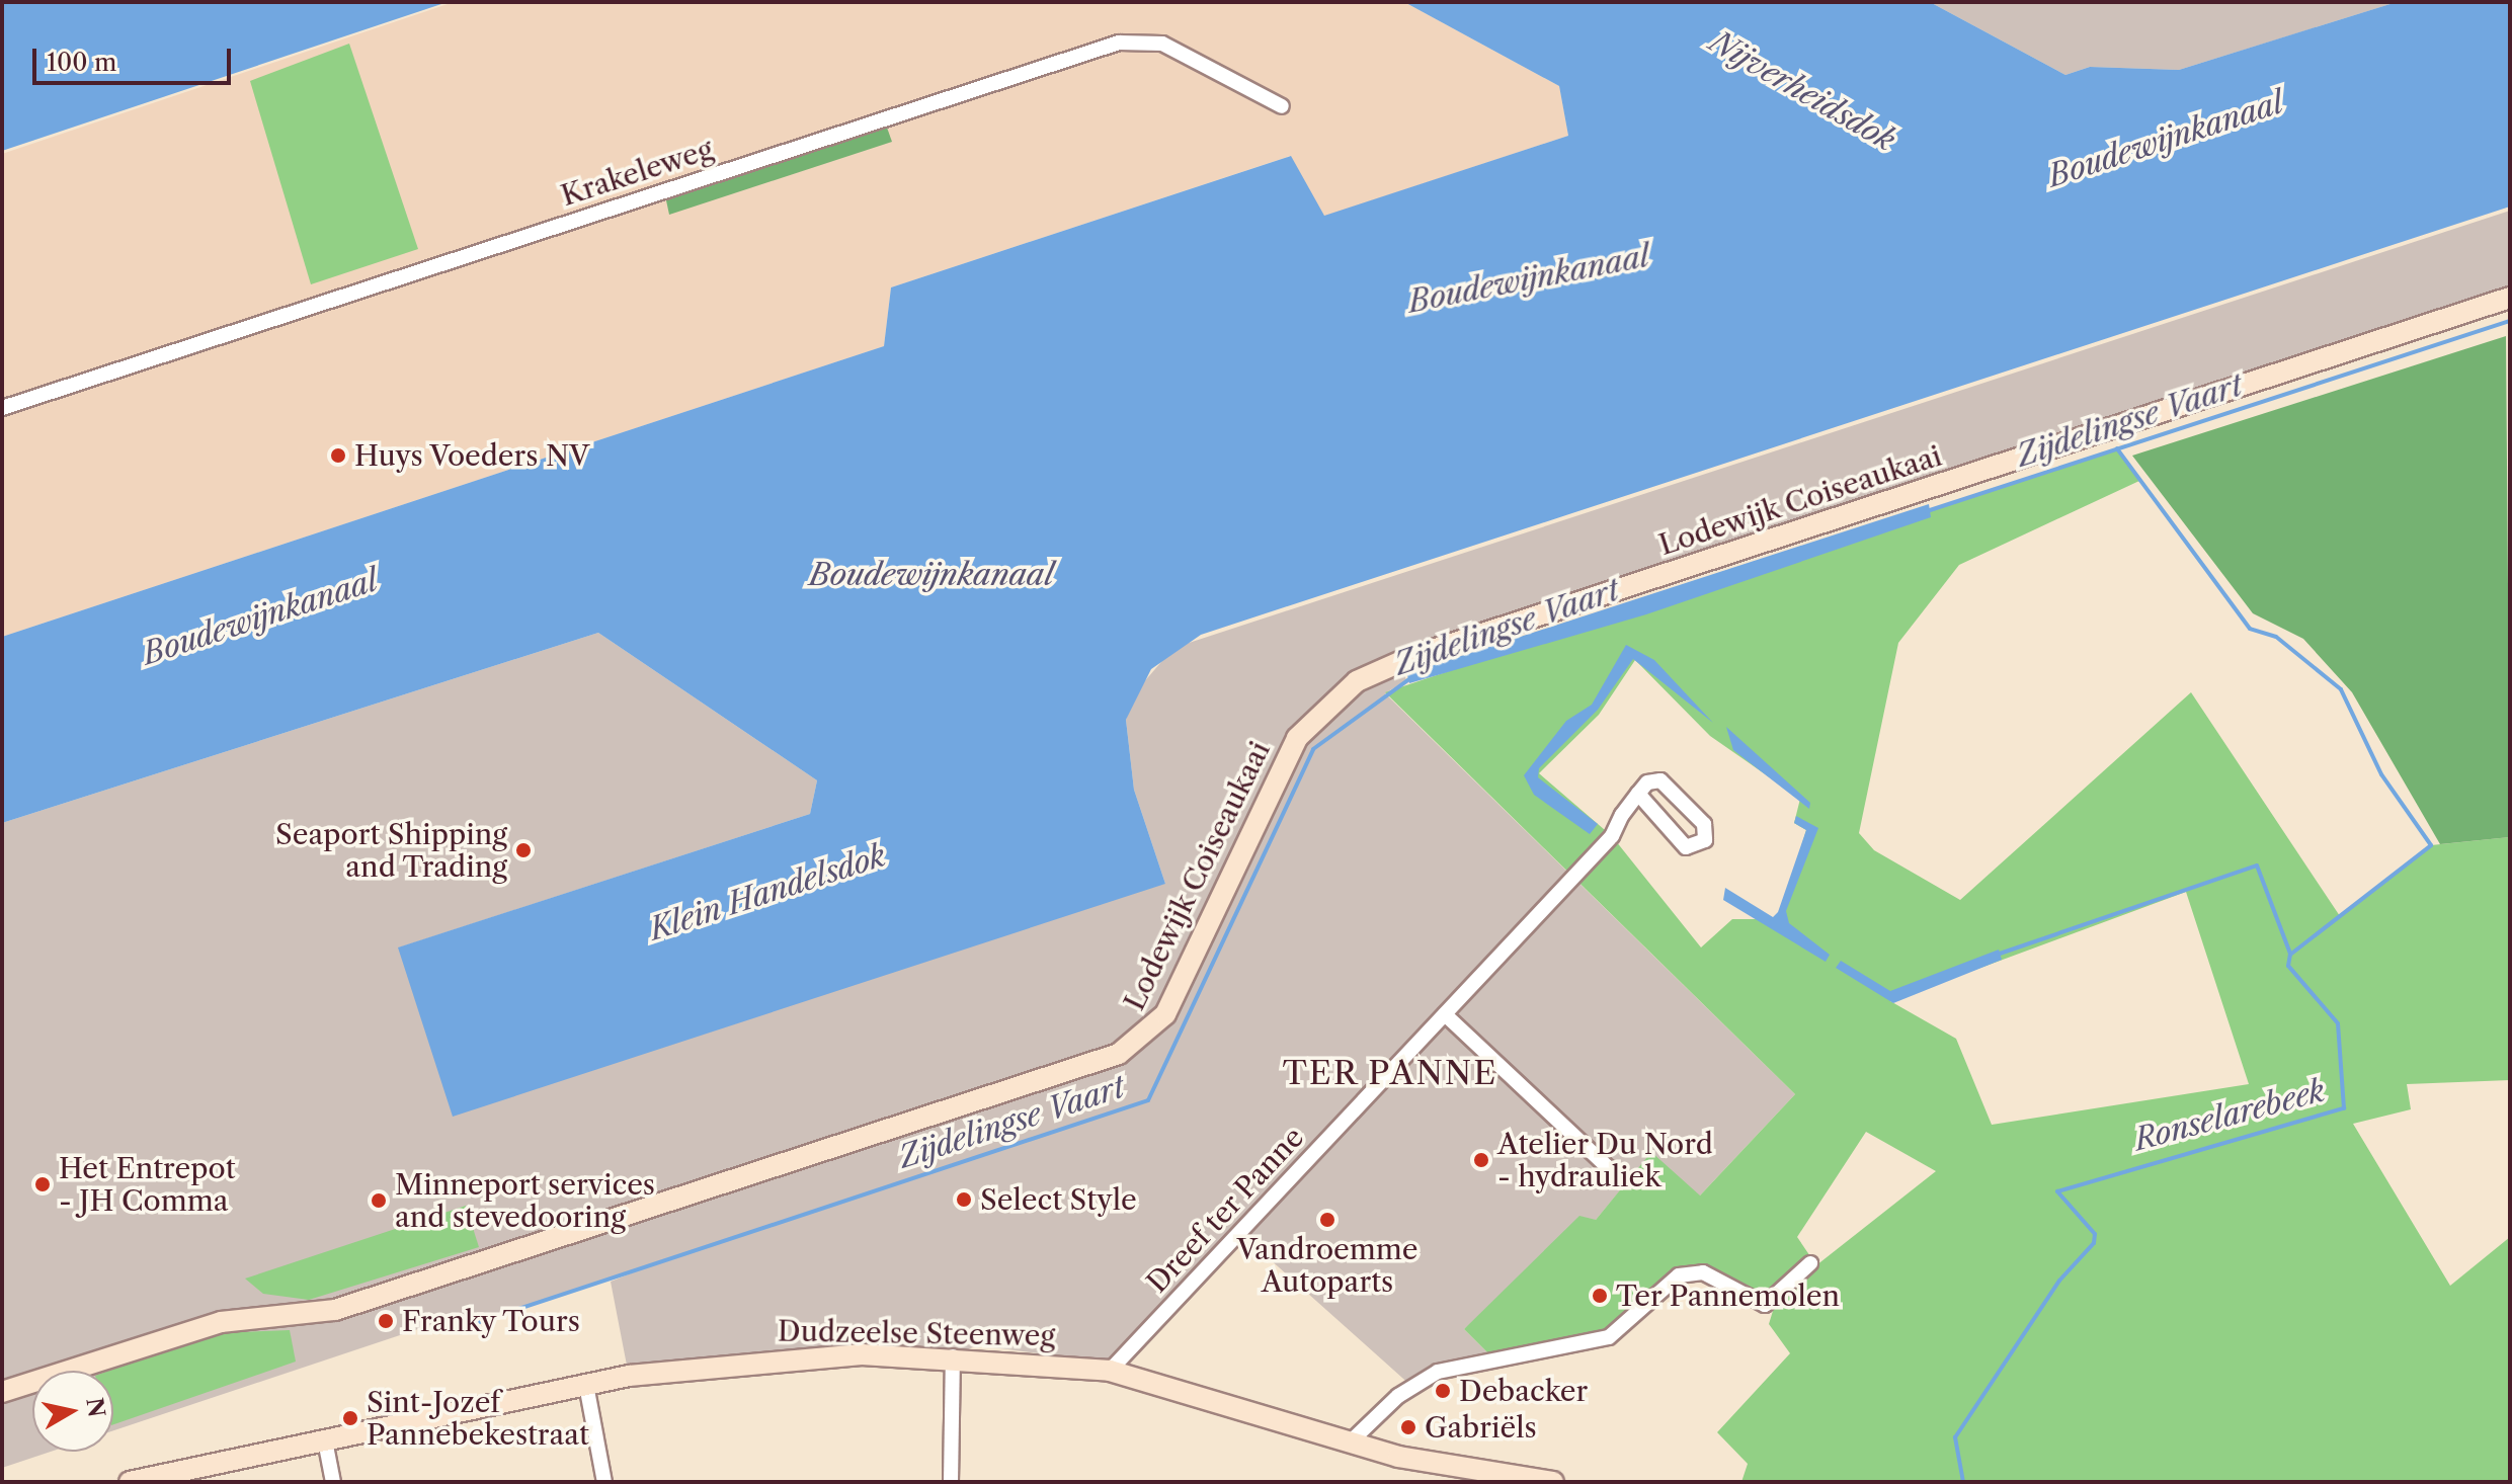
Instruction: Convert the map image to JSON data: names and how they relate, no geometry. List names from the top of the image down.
{
  "streets": {
    "street": [
      "Krakeleweg",
      "Lodewijk Coiseaukaai",
      "Dreef ter Panne",
      "Dudzeelse Steenweg"
    ]
  },
  "crossings": [
    ["Dreef ter Panne", "Dudzeelse Steenweg"]
  ],
  "districts": ["TER PANNE"],
  "water": [
    "Nijverheidsdok",
    "Boudewijnkanaal",
    "Zijdelingse Vaart",
    "Klein Handelsdok",
    "Ronselarebeek"
  ],
  "places": [
    "Huys Voeders NV",
    "Seaport Shipping and Trading",
    "Atelier Du Nord - hydrauliek",
    "Het Entrepot - JH Comma",
    "Select Style",
    "Minneport services and stevedooring",
    "Vandroemme Autoparts",
    "Ter Pannemolen",
    "Franky Tours",
    "Debacker",
    "Sint-Jozef Pannebekestraat",
    "Gabriëls"
  ],
  "scale_bar": "100 m",
  "north": "right"
}
